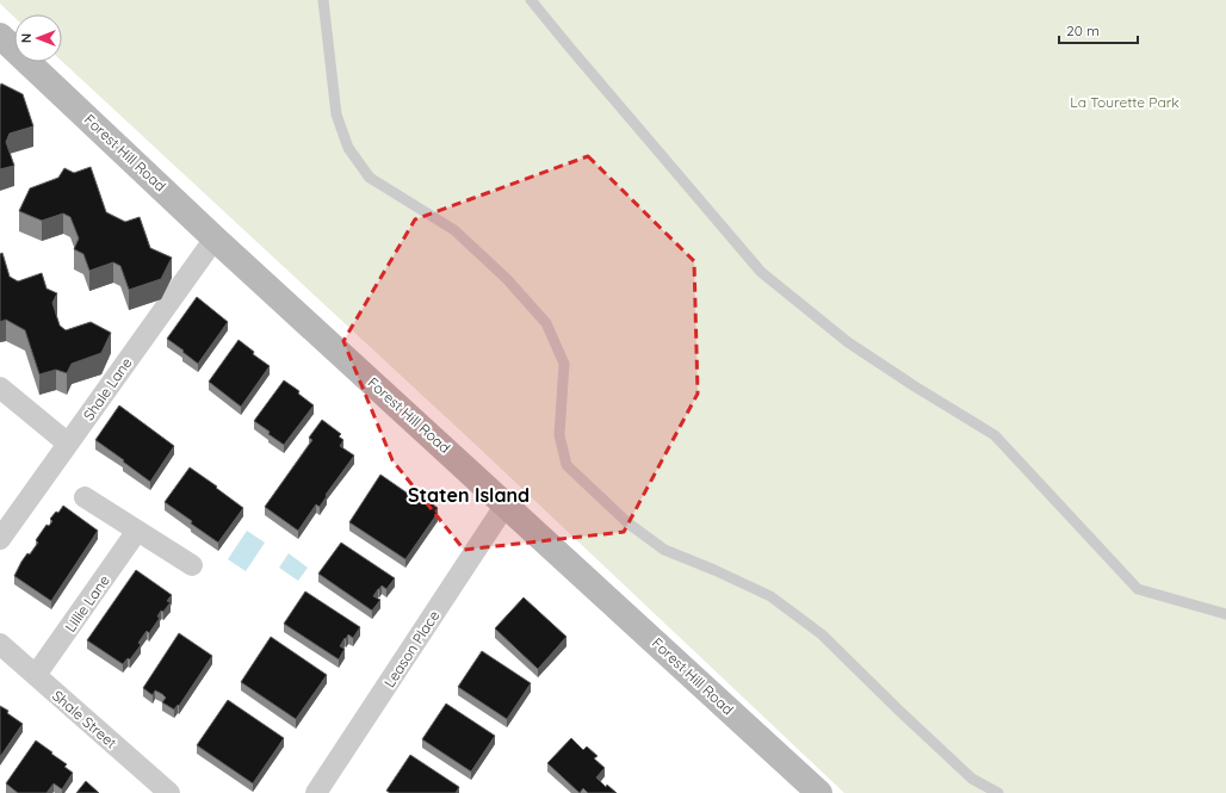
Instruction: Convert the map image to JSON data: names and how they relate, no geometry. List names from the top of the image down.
{
  "streets": {
    "street": [
      "Forest Hill Road",
      "Shale Lane",
      "Lillie Lane",
      "Leason Place",
      "Shale Street"
    ]
  },
  "crossings": [
    ["Forest Hill Road", "Shale Lane"],
    ["Forest Hill Road", "Leason Place"],
    ["Lillie Lane", "Shale Street"]
  ],
  "districts": ["Staten Island"],
  "parks": ["La Tourette Park"],
  "scale_bar": "20 m",
  "north": "left"
}
